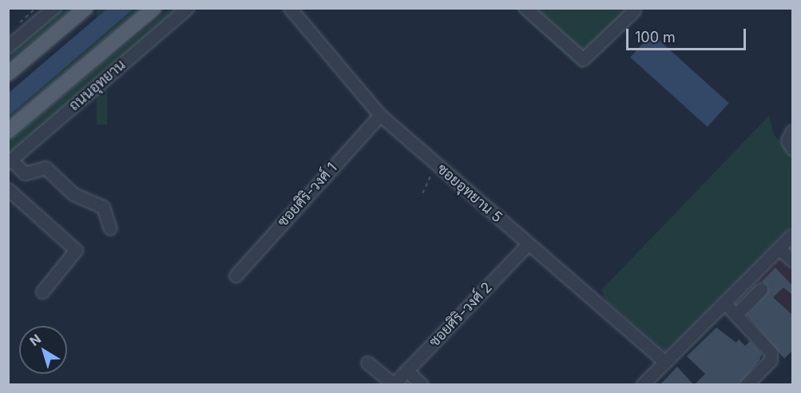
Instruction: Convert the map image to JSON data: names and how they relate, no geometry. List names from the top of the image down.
{
  "streets": {
    "main road": ["ถนนอุทยาน"],
    "street": ["ซอยอุทยาน 5", "ซอยศิริ-วงศ์ 1", "ซอยศิริ-วงศ์ 2"]
  },
  "crossings": [
    ["ซอยอุทยาน 5", "ซอยศิริ-วงศ์ 1"],
    ["ซอยอุทยาน 5", "ซอยศิริ-วงศ์ 2"]
  ],
  "scale_bar": "100 m",
  "north": "top left"
}
